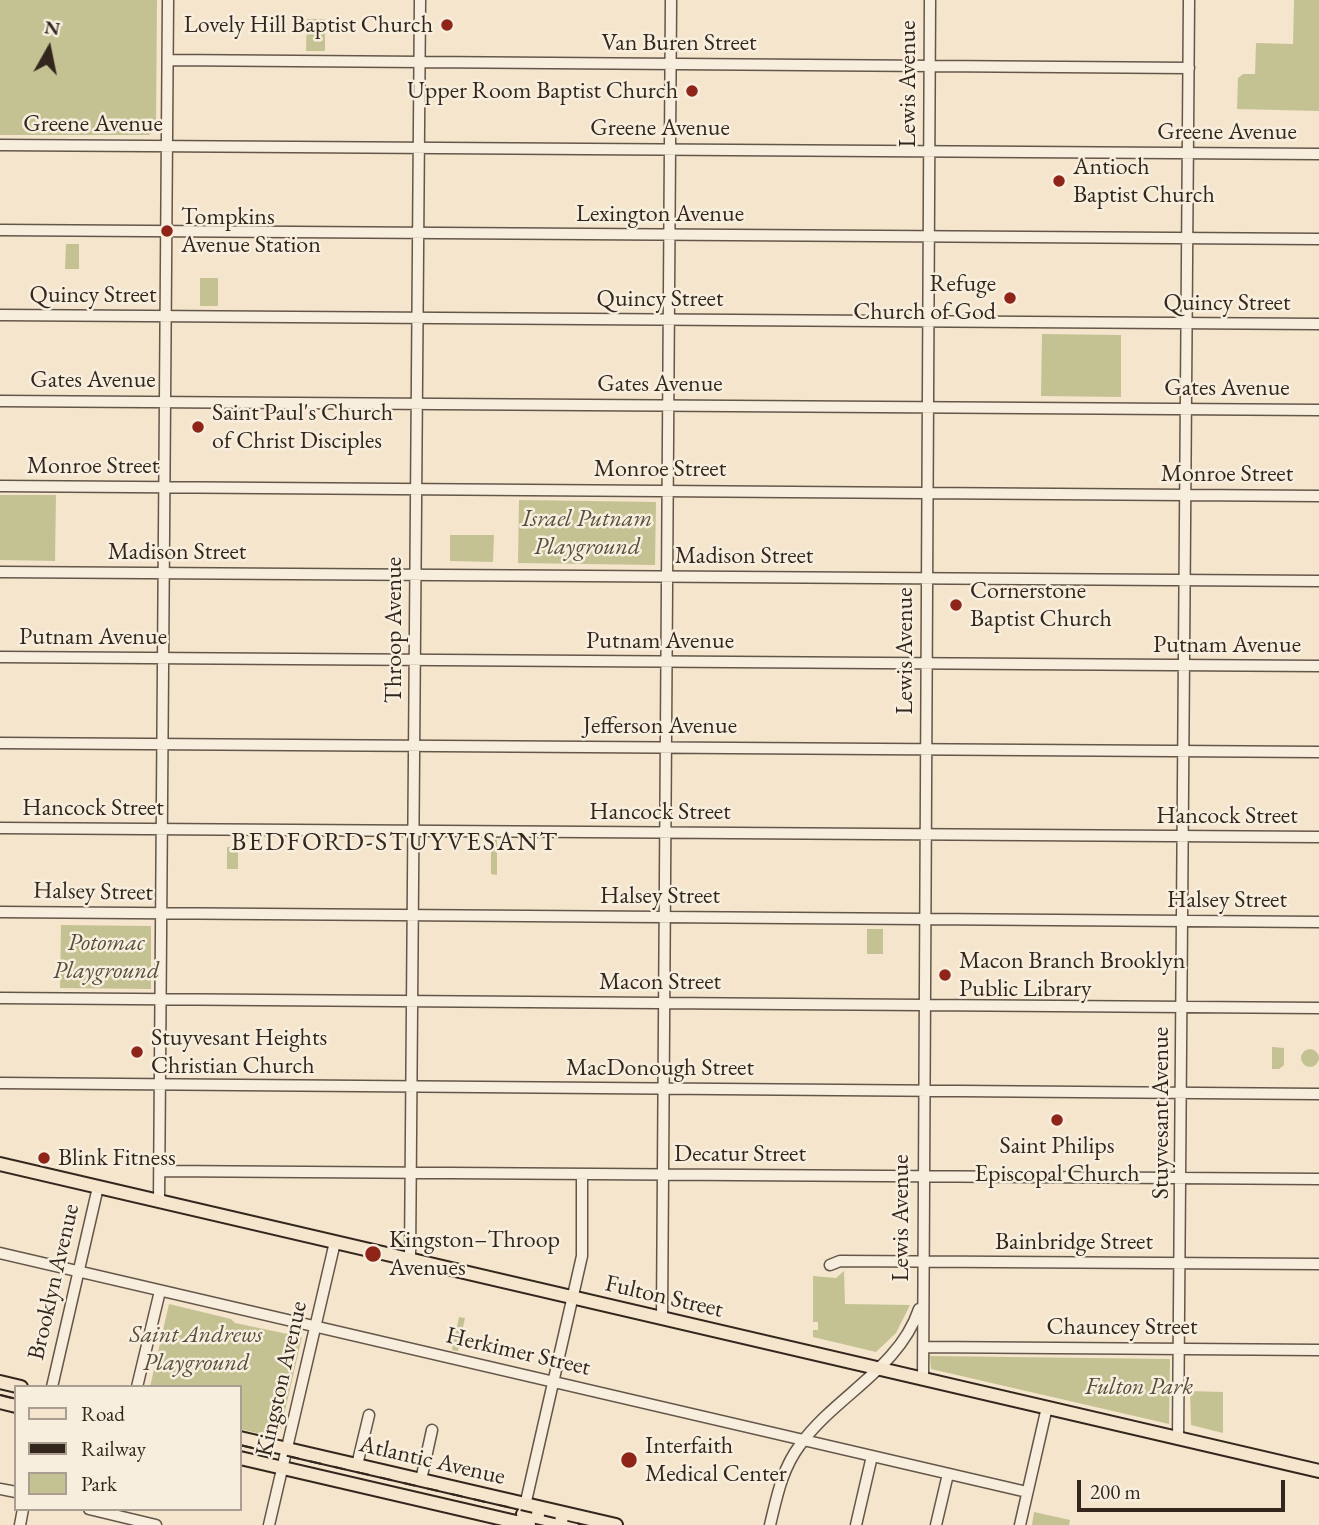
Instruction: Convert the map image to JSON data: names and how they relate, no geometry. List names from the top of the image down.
{
  "streets": {
    "main road": ["Fulton Street", "Atlantic Avenue"],
    "street": [
      "Van Buren Street",
      "Lewis Avenue",
      "Greene Avenue",
      "Lexington Avenue",
      "Quincy Street",
      "Gates Avenue",
      "Monroe Street",
      "Madison Street",
      "Throop Avenue",
      "Putnam Avenue",
      "Jefferson Avenue",
      "Hancock Street",
      "Halsey Street",
      "Macon Street",
      "MacDonough Street",
      "Stuyvesant Avenue",
      "Decatur Street",
      "Bainbridge Street",
      "Brooklyn Avenue",
      "Chauncey Street",
      "Herkimer Street",
      "Kingston Avenue"
    ]
  },
  "crossings": [
    ["Van Buren Street", "Lewis Avenue"],
    ["Van Buren Street", "Throop Avenue"],
    ["Lewis Avenue", "Greene Avenue"],
    ["Lewis Avenue", "Lexington Avenue"],
    ["Lewis Avenue", "Quincy Street"],
    ["Lewis Avenue", "Gates Avenue"],
    ["Lewis Avenue", "Monroe Street"],
    ["Lewis Avenue", "Madison Street"],
    ["Lewis Avenue", "Putnam Avenue"],
    ["Lewis Avenue", "Jefferson Avenue"],
    ["Lewis Avenue", "Hancock Street"],
    ["Lewis Avenue", "Halsey Street"],
    ["Lewis Avenue", "Macon Street"],
    ["Lewis Avenue", "MacDonough Street"],
    ["Lewis Avenue", "Decatur Street"],
    ["Lewis Avenue", "Bainbridge Street"],
    ["Lewis Avenue", "Fulton Street"],
    ["Lewis Avenue", "Chauncey Street"],
    ["Lewis Avenue", "Herkimer Street"],
    ["Greene Avenue", "Throop Avenue"],
    ["Lexington Avenue", "Throop Avenue"],
    ["Lexington Avenue", "Stuyvesant Avenue"],
    ["Quincy Street", "Throop Avenue"],
    ["Quincy Street", "Stuyvesant Avenue"],
    ["Gates Avenue", "Throop Avenue"],
    ["Gates Avenue", "Stuyvesant Avenue"],
    ["Monroe Street", "Throop Avenue"],
    ["Monroe Street", "Stuyvesant Avenue"],
    ["Madison Street", "Throop Avenue"],
    ["Madison Street", "Stuyvesant Avenue"],
    ["Throop Avenue", "Putnam Avenue"],
    ["Throop Avenue", "Jefferson Avenue"],
    ["Throop Avenue", "Hancock Street"],
    ["Throop Avenue", "Halsey Street"],
    ["Throop Avenue", "Macon Street"],
    ["Throop Avenue", "MacDonough Street"],
    ["Throop Avenue", "Decatur Street"],
    ["Throop Avenue", "Fulton Street"],
    ["Putnam Avenue", "Stuyvesant Avenue"],
    ["Jefferson Avenue", "Stuyvesant Avenue"],
    ["Hancock Street", "Stuyvesant Avenue"],
    ["Halsey Street", "Stuyvesant Avenue"],
    ["Macon Street", "Stuyvesant Avenue"],
    ["MacDonough Street", "Stuyvesant Avenue"],
    ["Stuyvesant Avenue", "Decatur Street"],
    ["Stuyvesant Avenue", "Bainbridge Street"],
    ["Stuyvesant Avenue", "Fulton Street"],
    ["Stuyvesant Avenue", "Chauncey Street"],
    ["Brooklyn Avenue", "Fulton Street"],
    ["Brooklyn Avenue", "Herkimer Street"],
    ["Fulton Street", "Kingston Avenue"],
    ["Herkimer Street", "Kingston Avenue"],
    ["Kingston Avenue", "Atlantic Avenue"]
  ],
  "districts": ["BEDFORD-STUYVESANT"],
  "parks": [
    "Israel Putnam Playground",
    "Potomac Playground",
    "Saint Andrews Playground",
    "Fulton Park"
  ],
  "places": [
    "Lovely Hill Baptist Church",
    "Upper Room Baptist Church",
    "Antioch Baptist Church",
    "Tompkins Avenue Station",
    "Refuge Church of God",
    "Saint Paul's Church of Christ Disciples",
    "Cornerstone Baptist Church",
    "Macon Branch Brooklyn Public Library",
    "Stuyvesant Heights Christian Church",
    "Saint Philips Episcopal Church",
    "Blink Fitness",
    "Kingston–Throop Avenues",
    "Interfaith Medical Center"
  ],
  "legend": ["Road", "Railway", "Park"],
  "scale_bar": "200 m",
  "north": "top"
}
